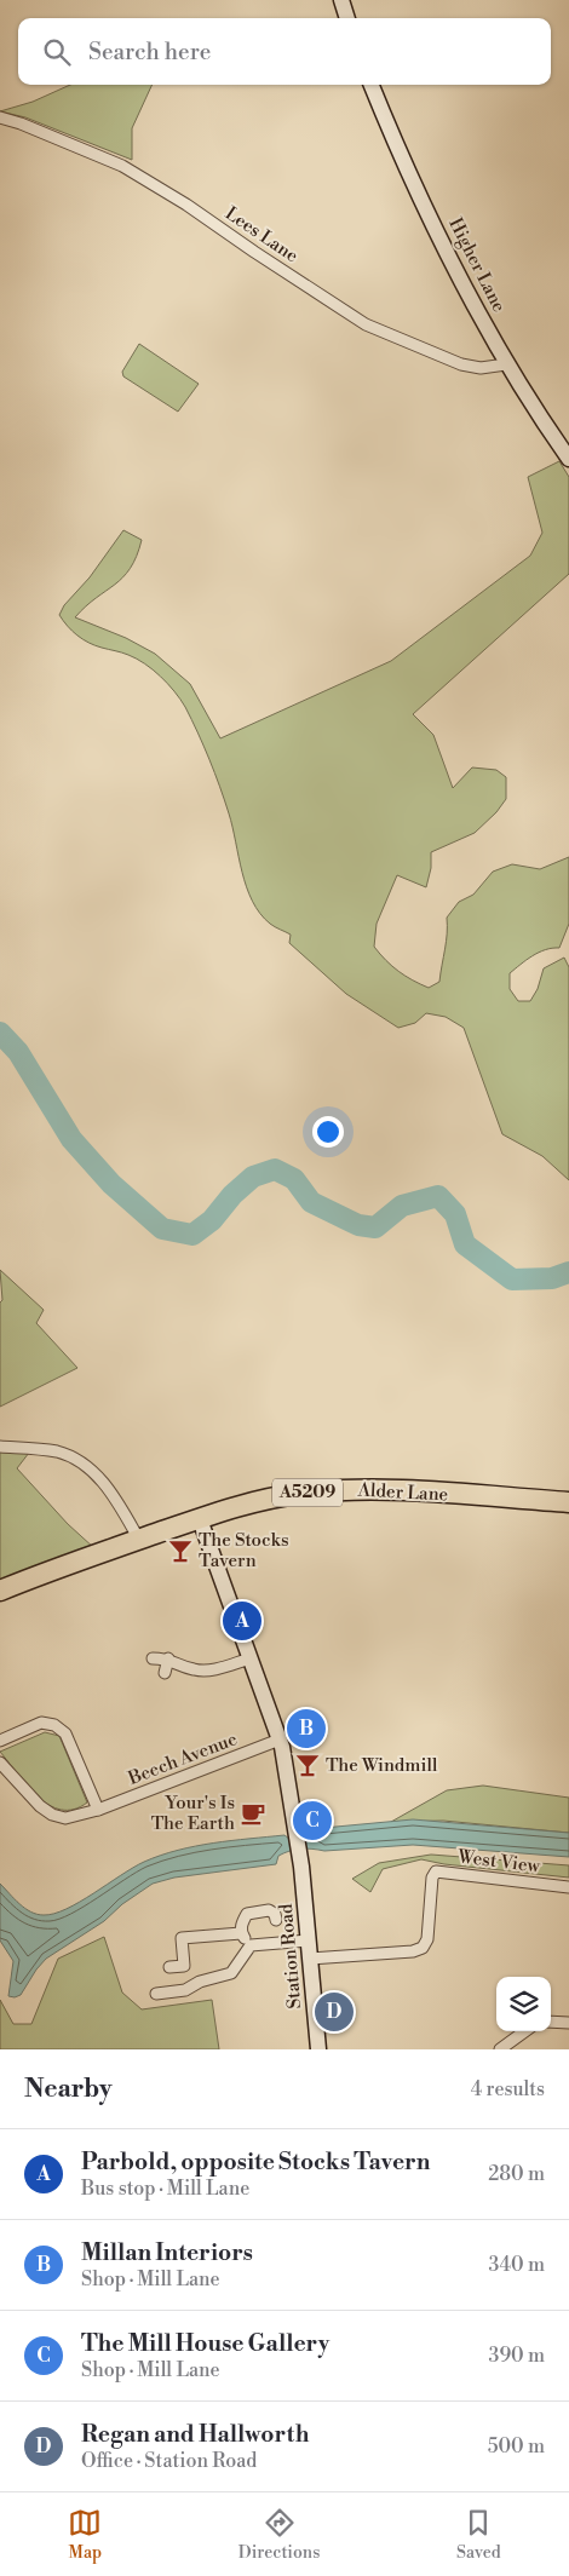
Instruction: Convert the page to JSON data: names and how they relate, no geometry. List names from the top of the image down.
{
  "streets": {
    "highway": ["A5209", "Alder Lane"],
    "street": [
      "Lees Lane",
      "Higher Lane",
      "Beech Avenue",
      "West View",
      "Station Road"
    ]
  },
  "crossings": [
    ["Lees Lane", "Higher Lane"],
    ["Alder Lane", "Station Road"],
    ["Beech Avenue", "Station Road"],
    ["West View", "Station Road"]
  ],
  "places": {
    "bar": ["The Stocks Tavern", "The Windmill"],
    "cafe": ["Your's Is The Earth"]
  },
  "page": {
    "search": "Search here",
    "pins": [
      "A",
      "B",
      "C",
      "D"
    ],
    "heading": ["Nearby", "4 results"],
    "list": [
      {
        "mark": "A",
        "name": "Parbold, opposite Stocks Tavern",
        "note": "Bus stop · Mill Lane",
        "value": "280 m"
      },
      {
        "mark": "B",
        "name": "Millan Interiors",
        "note": "Shop · Mill Lane",
        "value": "340 m"
      },
      {
        "mark": "C",
        "name": "The Mill House Gallery",
        "note": "Shop · Mill Lane",
        "value": "390 m"
      },
      {
        "mark": "D",
        "name": "Regan and Hallworth",
        "note": "Office · Station Road",
        "value": "500 m"
      }
    ],
    "nav": ["Map", "Directions", "Saved"]
  }
}
